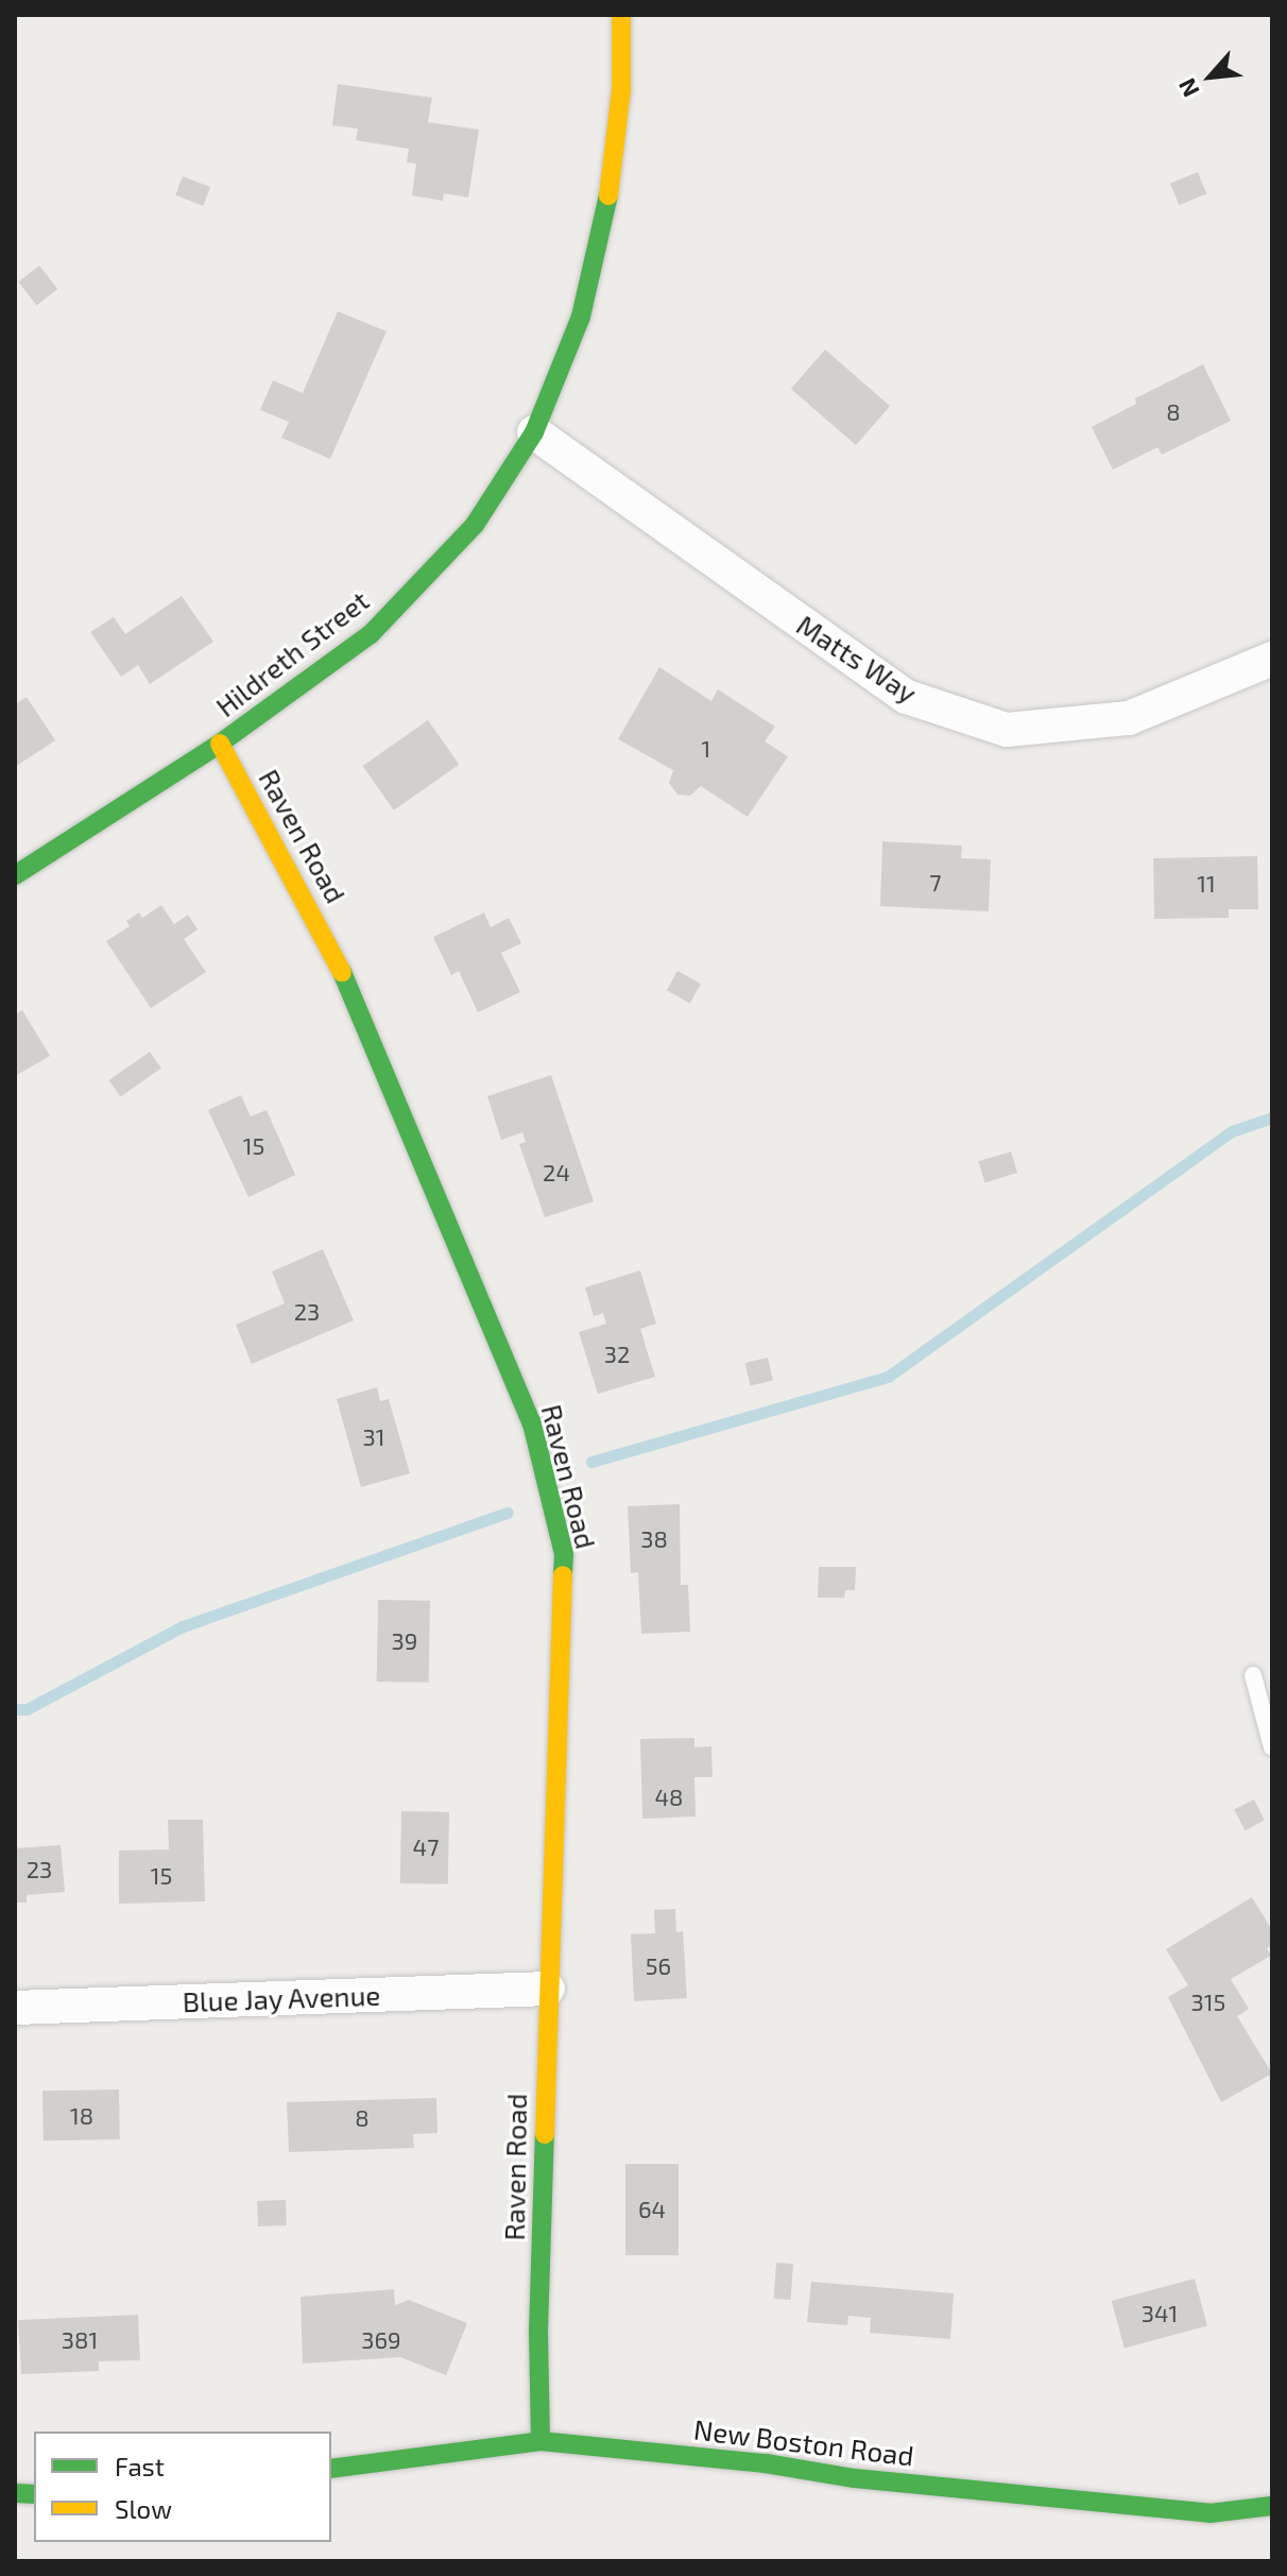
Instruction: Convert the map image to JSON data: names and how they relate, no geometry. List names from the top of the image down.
{
  "streets": {
    "street": [
      "Hildreth Street",
      "Matts Way",
      "Raven Road",
      "Blue Jay Avenue",
      "New Boston Road"
    ]
  },
  "crossings": [
    ["Hildreth Street", "Matts Way"],
    ["Hildreth Street", "Raven Road"],
    ["Raven Road", "Blue Jay Avenue"],
    ["Raven Road", "New Boston Road"]
  ],
  "house_numbers": [
    "8",
    "1",
    "7",
    "11",
    "15",
    "24",
    "23",
    "32",
    "31",
    "38",
    "39",
    "48",
    "47",
    "23",
    "15",
    "56",
    "315",
    "18",
    "8",
    "64",
    "341",
    "381",
    "369"
  ],
  "legend": ["Fast", "Slow"],
  "north": "bottom left"
}
